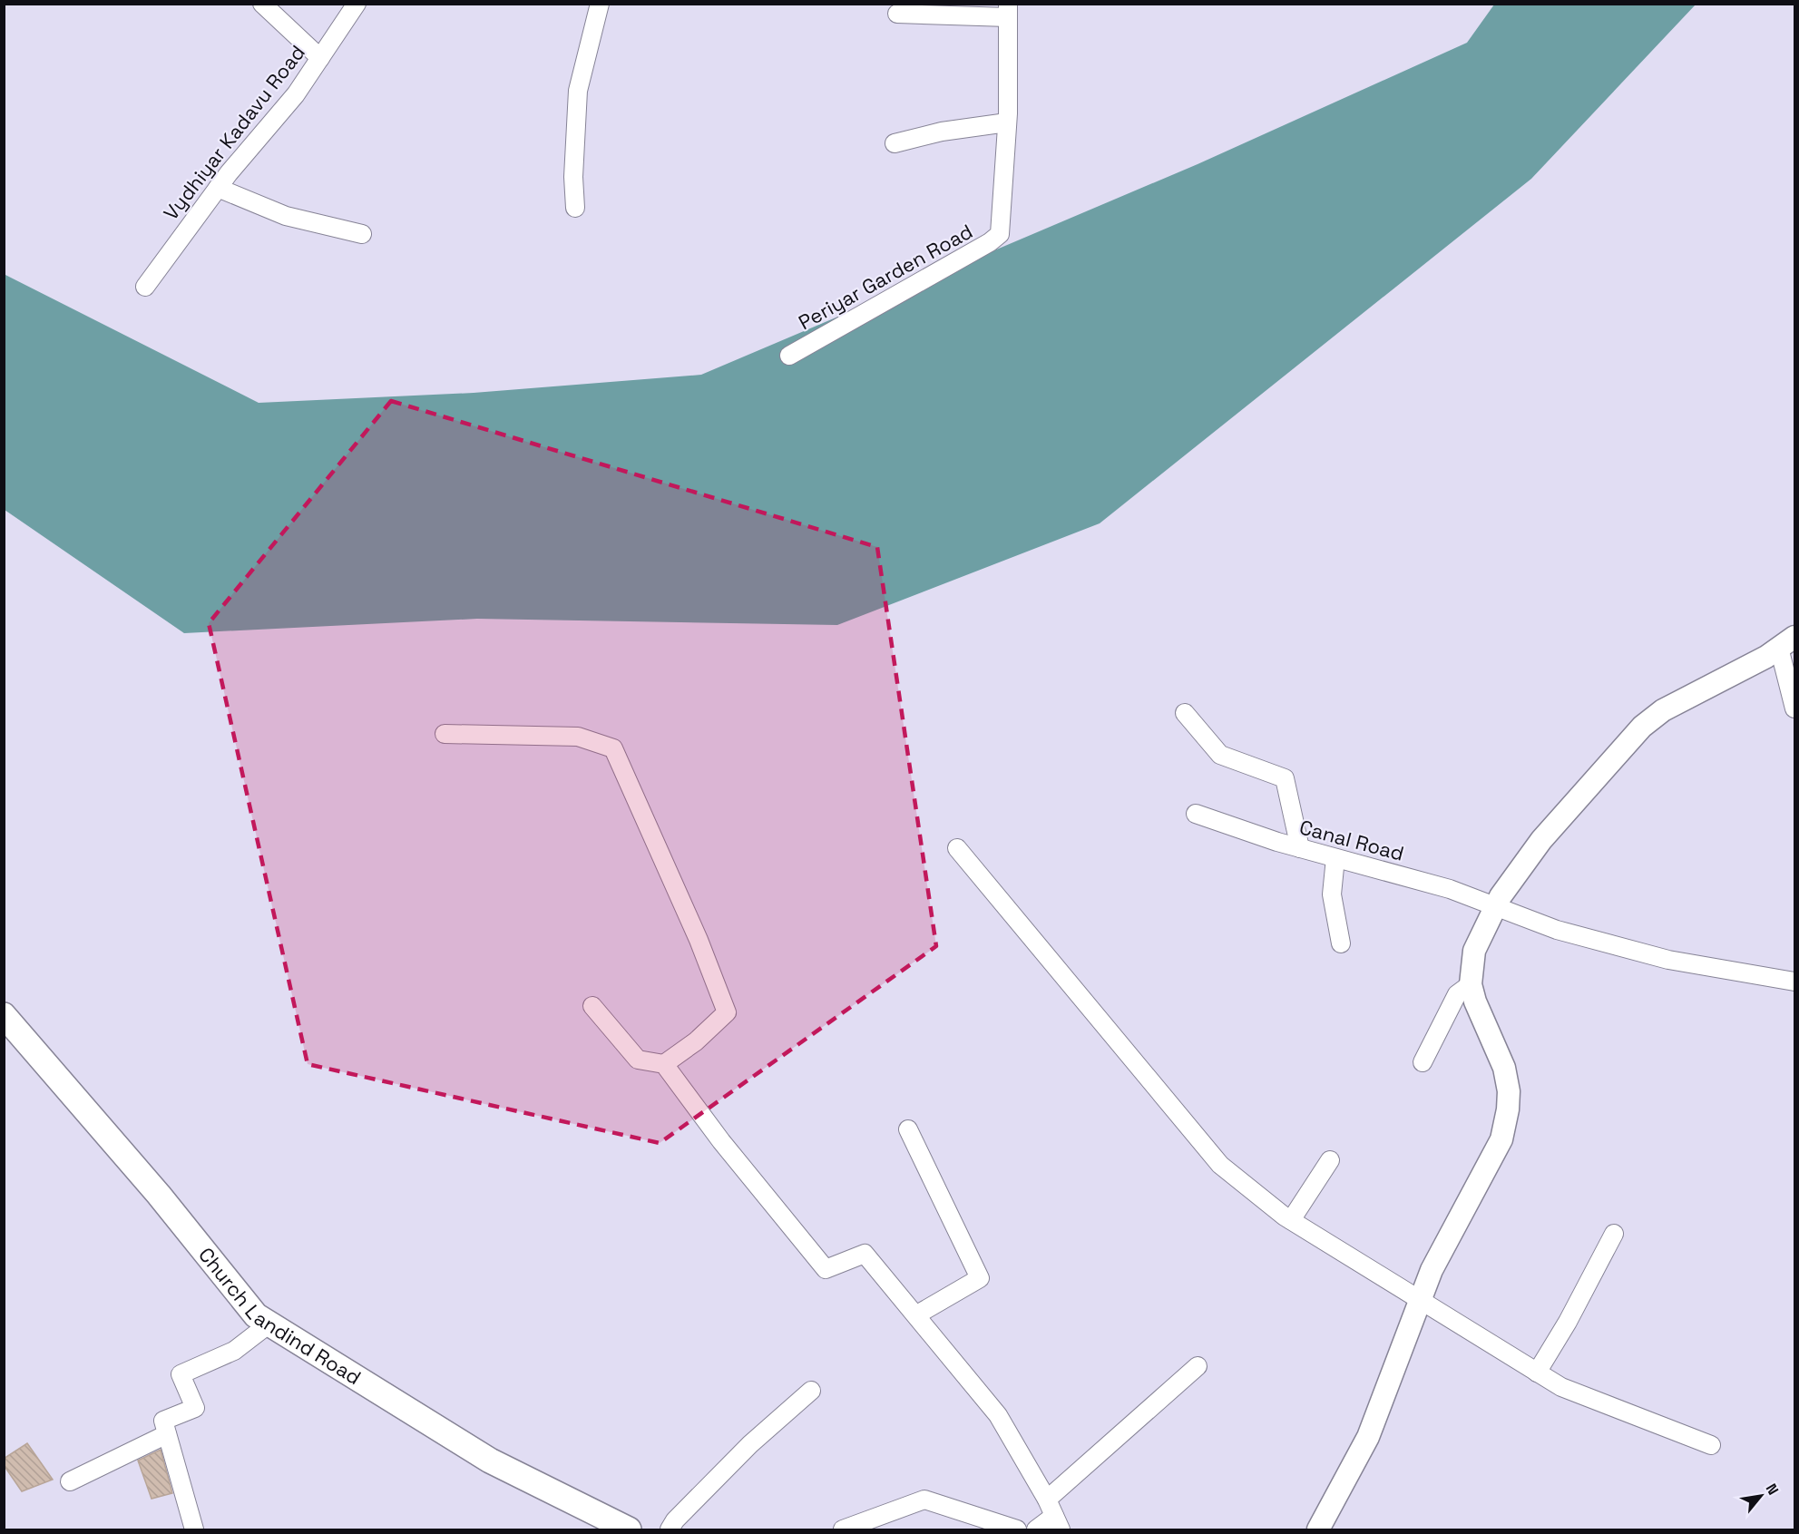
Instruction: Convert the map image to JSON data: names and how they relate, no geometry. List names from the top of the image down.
{
  "streets": {
    "main road": ["Church Landind Road"],
    "street": ["Vydhiyar Kadavu Road", "Periyar Garden Road", "Canal Road"]
  },
  "north": "top right"
}
